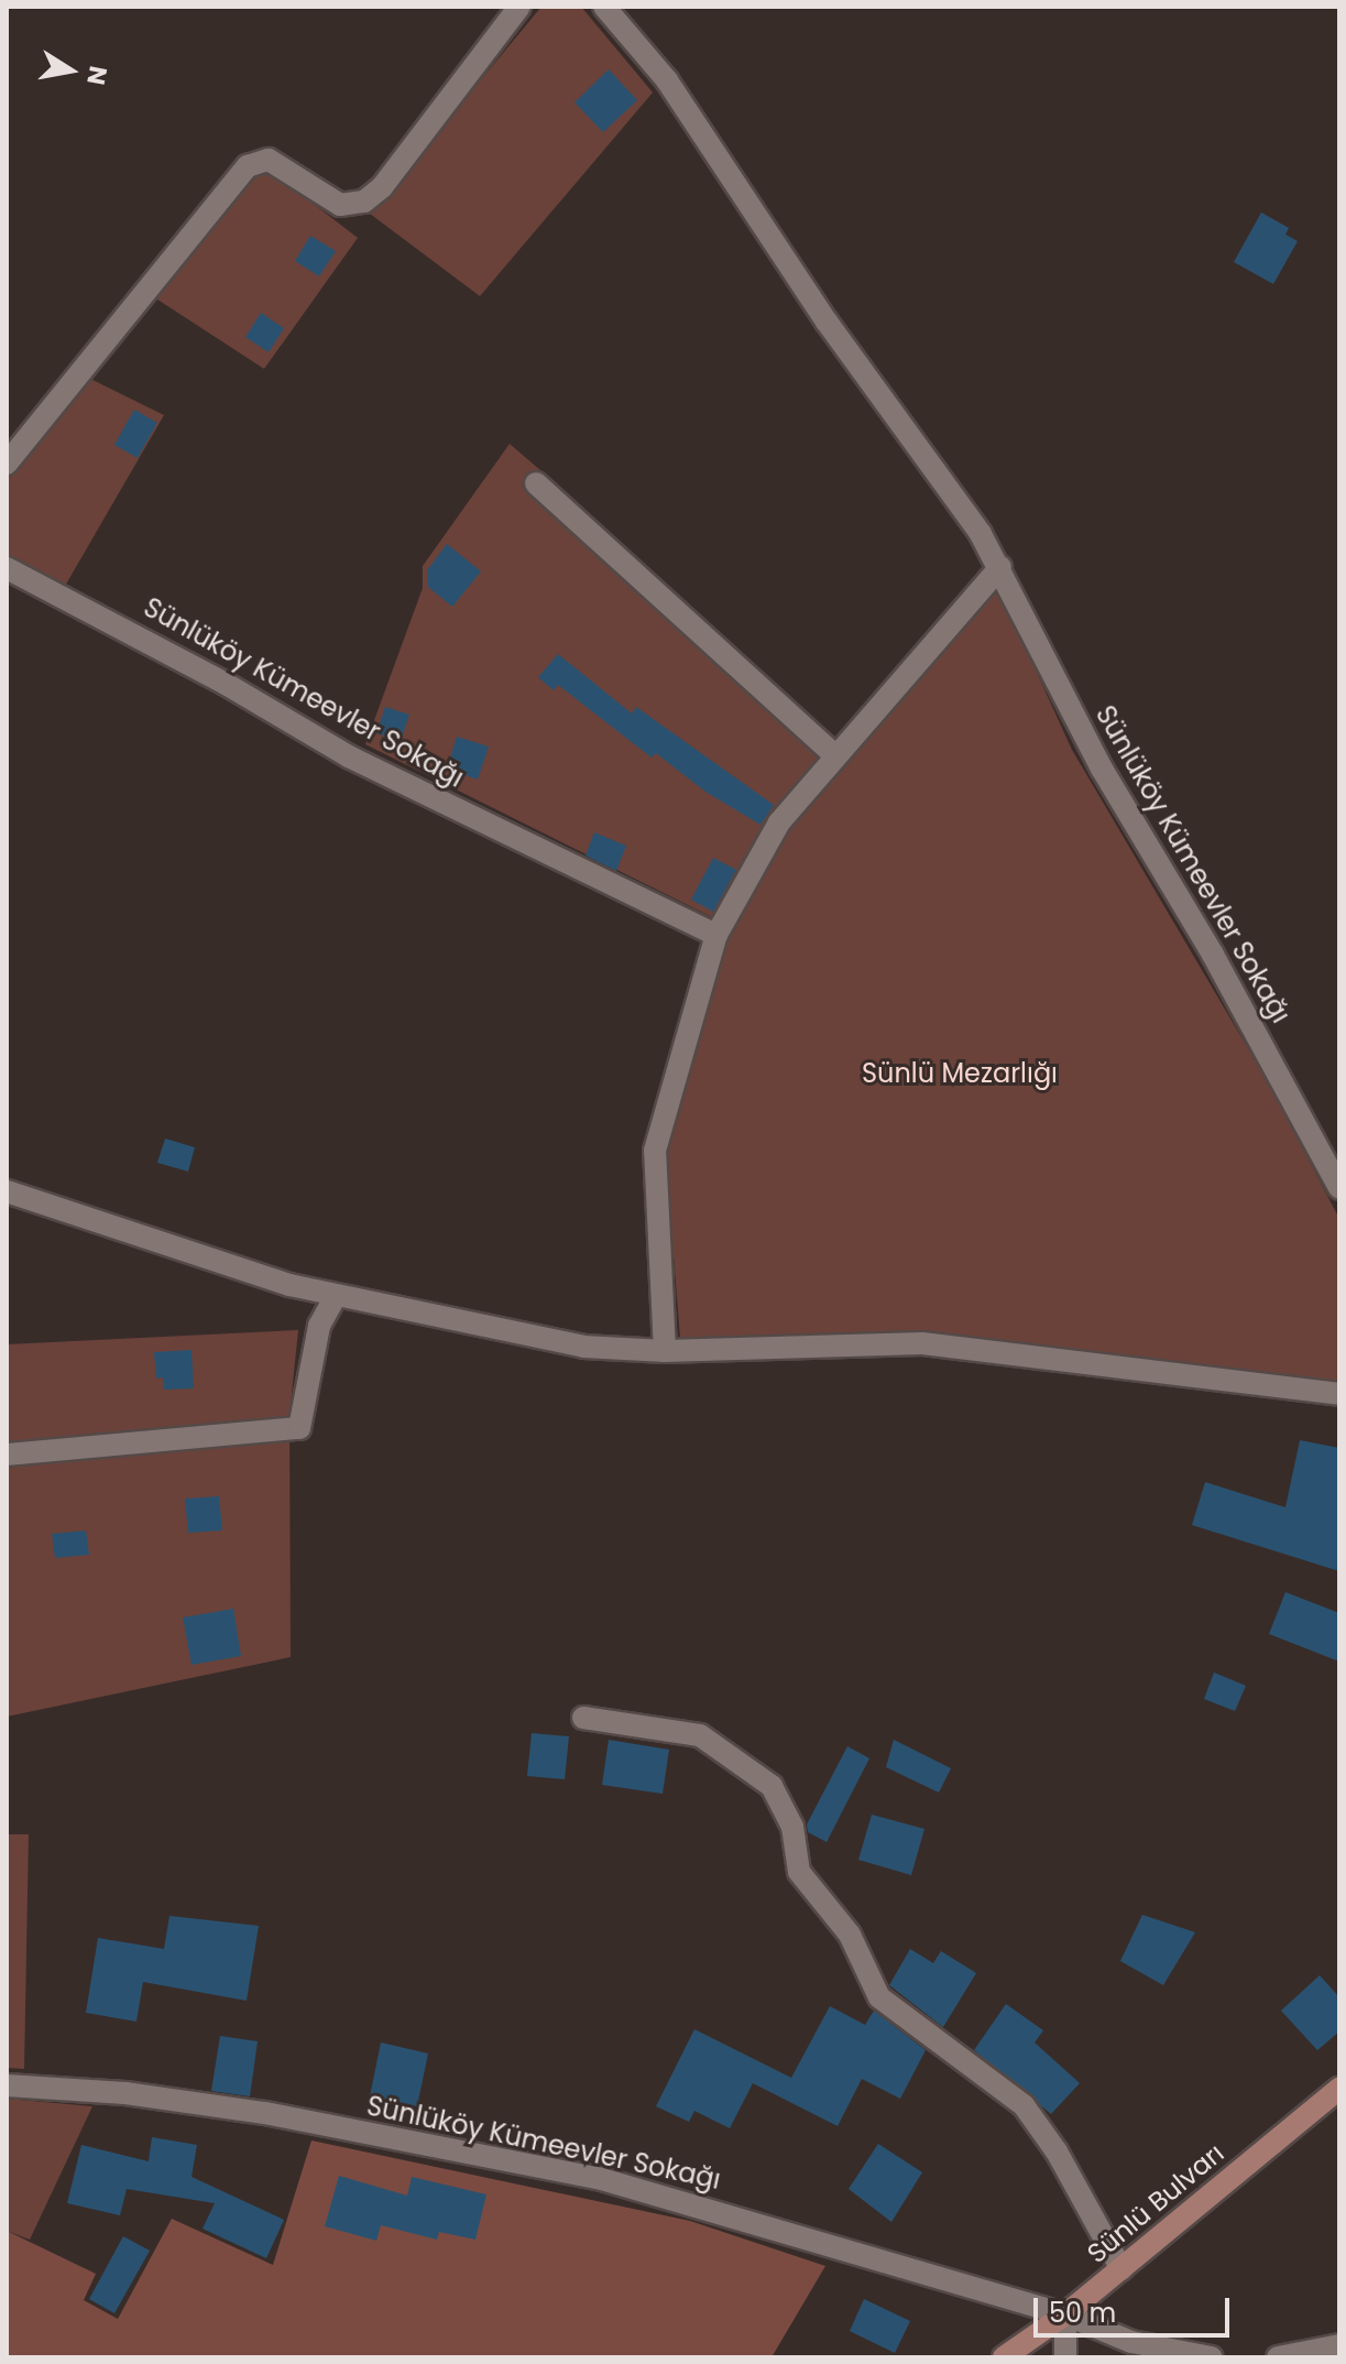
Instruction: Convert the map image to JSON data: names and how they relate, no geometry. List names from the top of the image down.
{
  "streets": {
    "main road": ["Sünlü Bulvarı"],
    "street": ["Sünlüköy Kümeevler Sokağı"]
  },
  "crossings": [
    ["Sünlüköy Kümeevler Sokağı", "Sünlü Bulvarı"]
  ],
  "parks": ["Sünlü Mezarlığı"],
  "scale_bar": "50 m",
  "north": "right"
}
